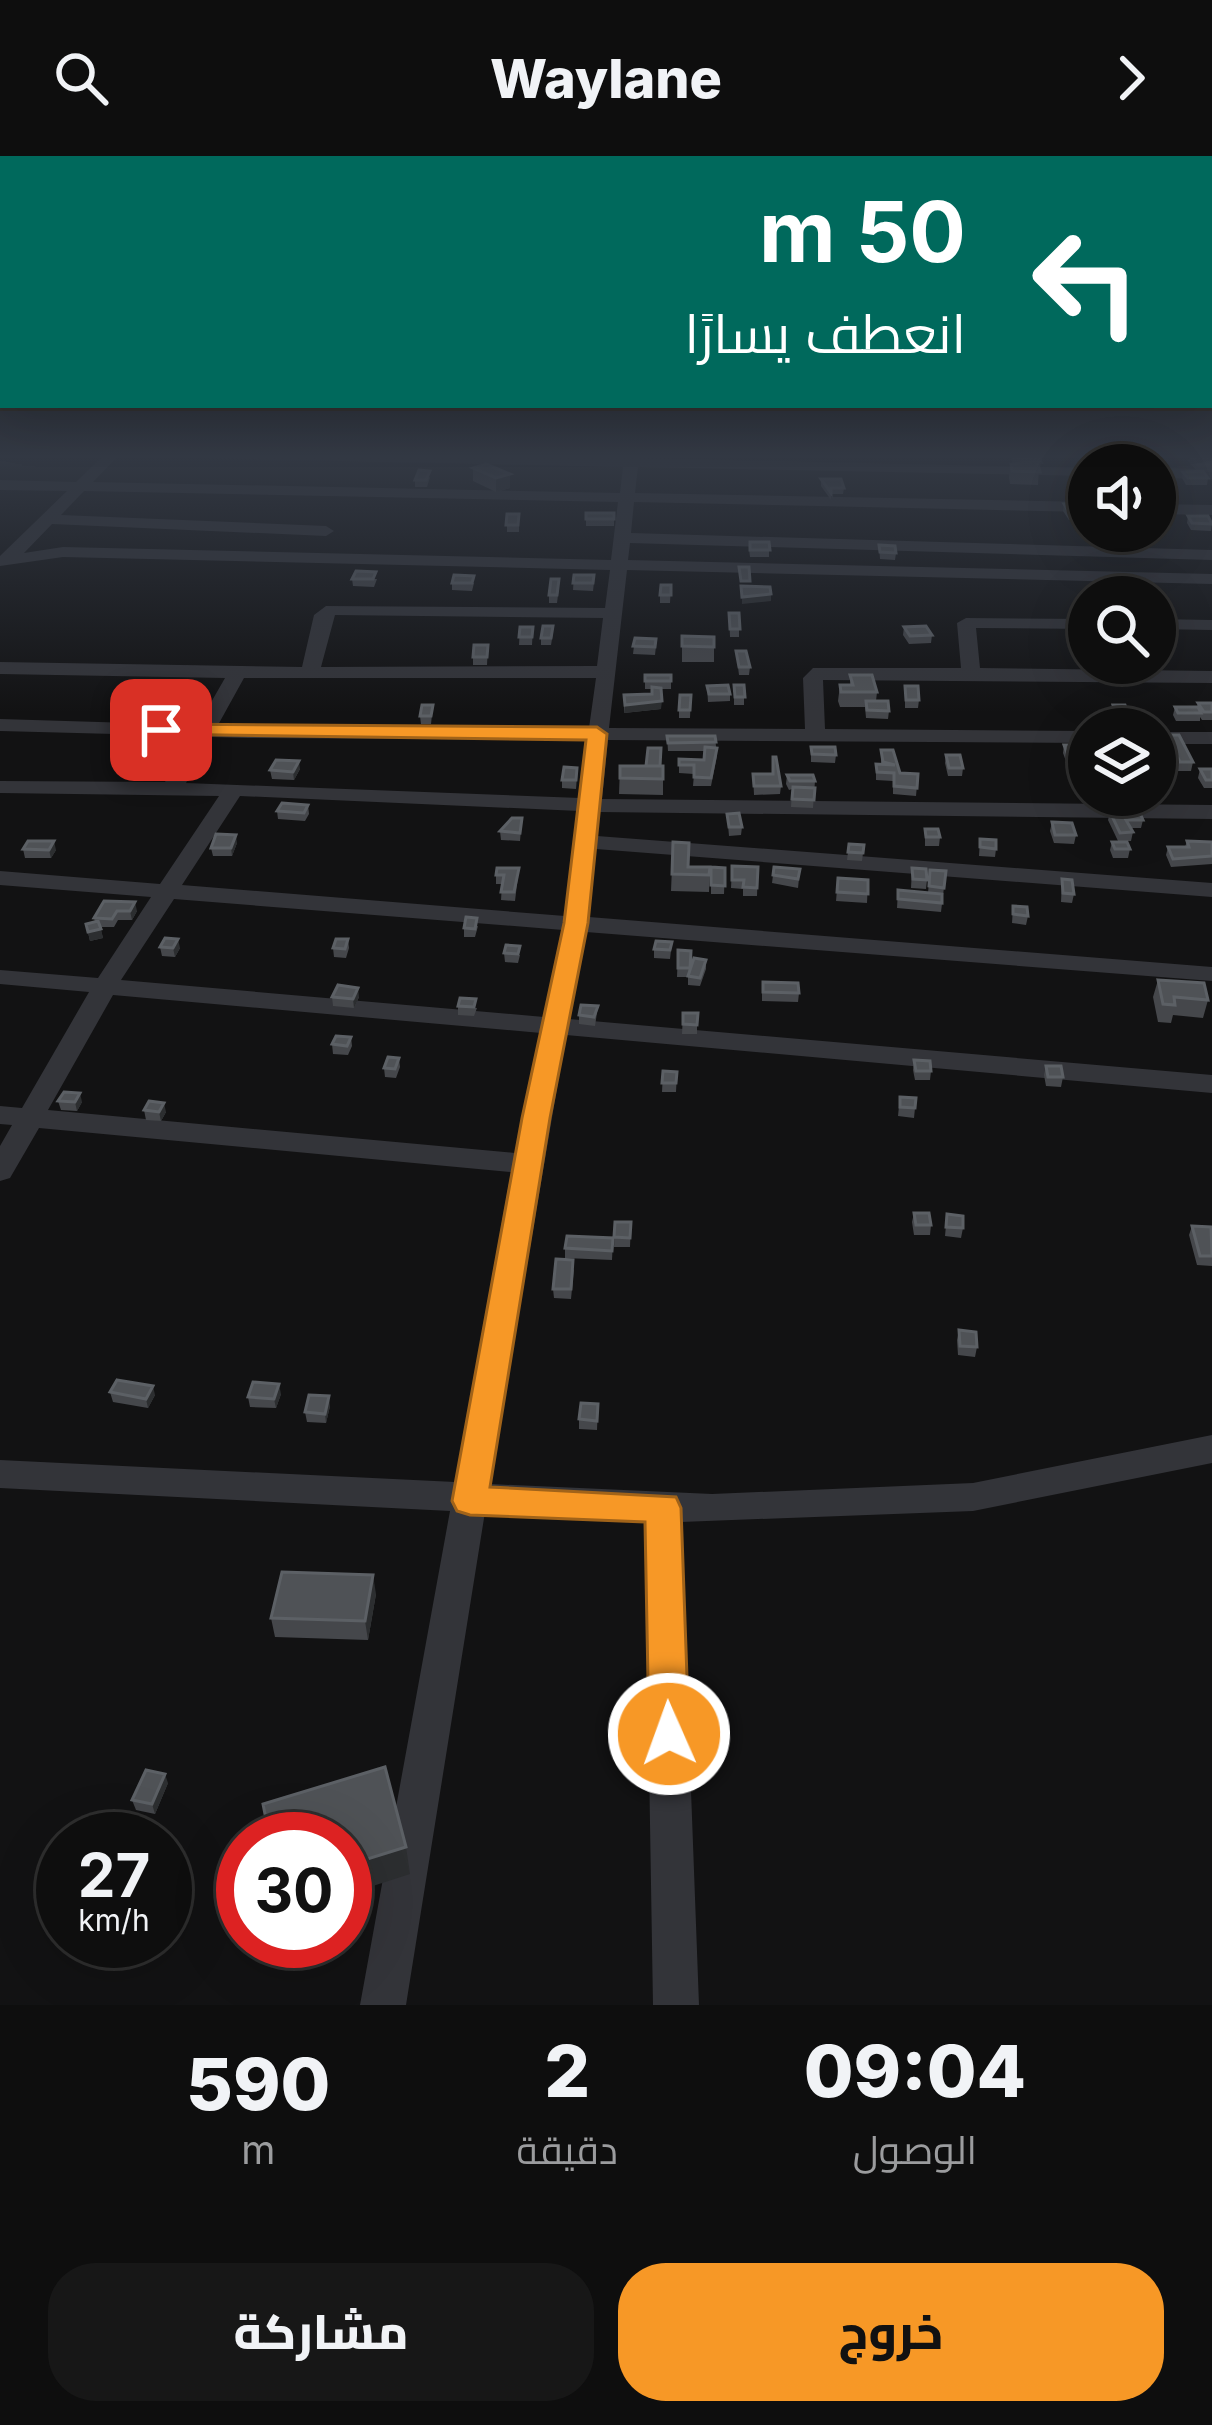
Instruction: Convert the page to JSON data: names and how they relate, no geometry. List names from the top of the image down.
{
  "page": {
    "header": "Waylane",
    "turn": ["50 m", "انعطف يسارًا"],
    "speed": "27 km/h",
    "limit": "30",
    "eta": [
      "09:04",
      "الوصول",
      "2",
      "دقيقة",
      "590",
      "m"
    ],
    "buttons": ["خروج", "مشاركة"]
  }
}
